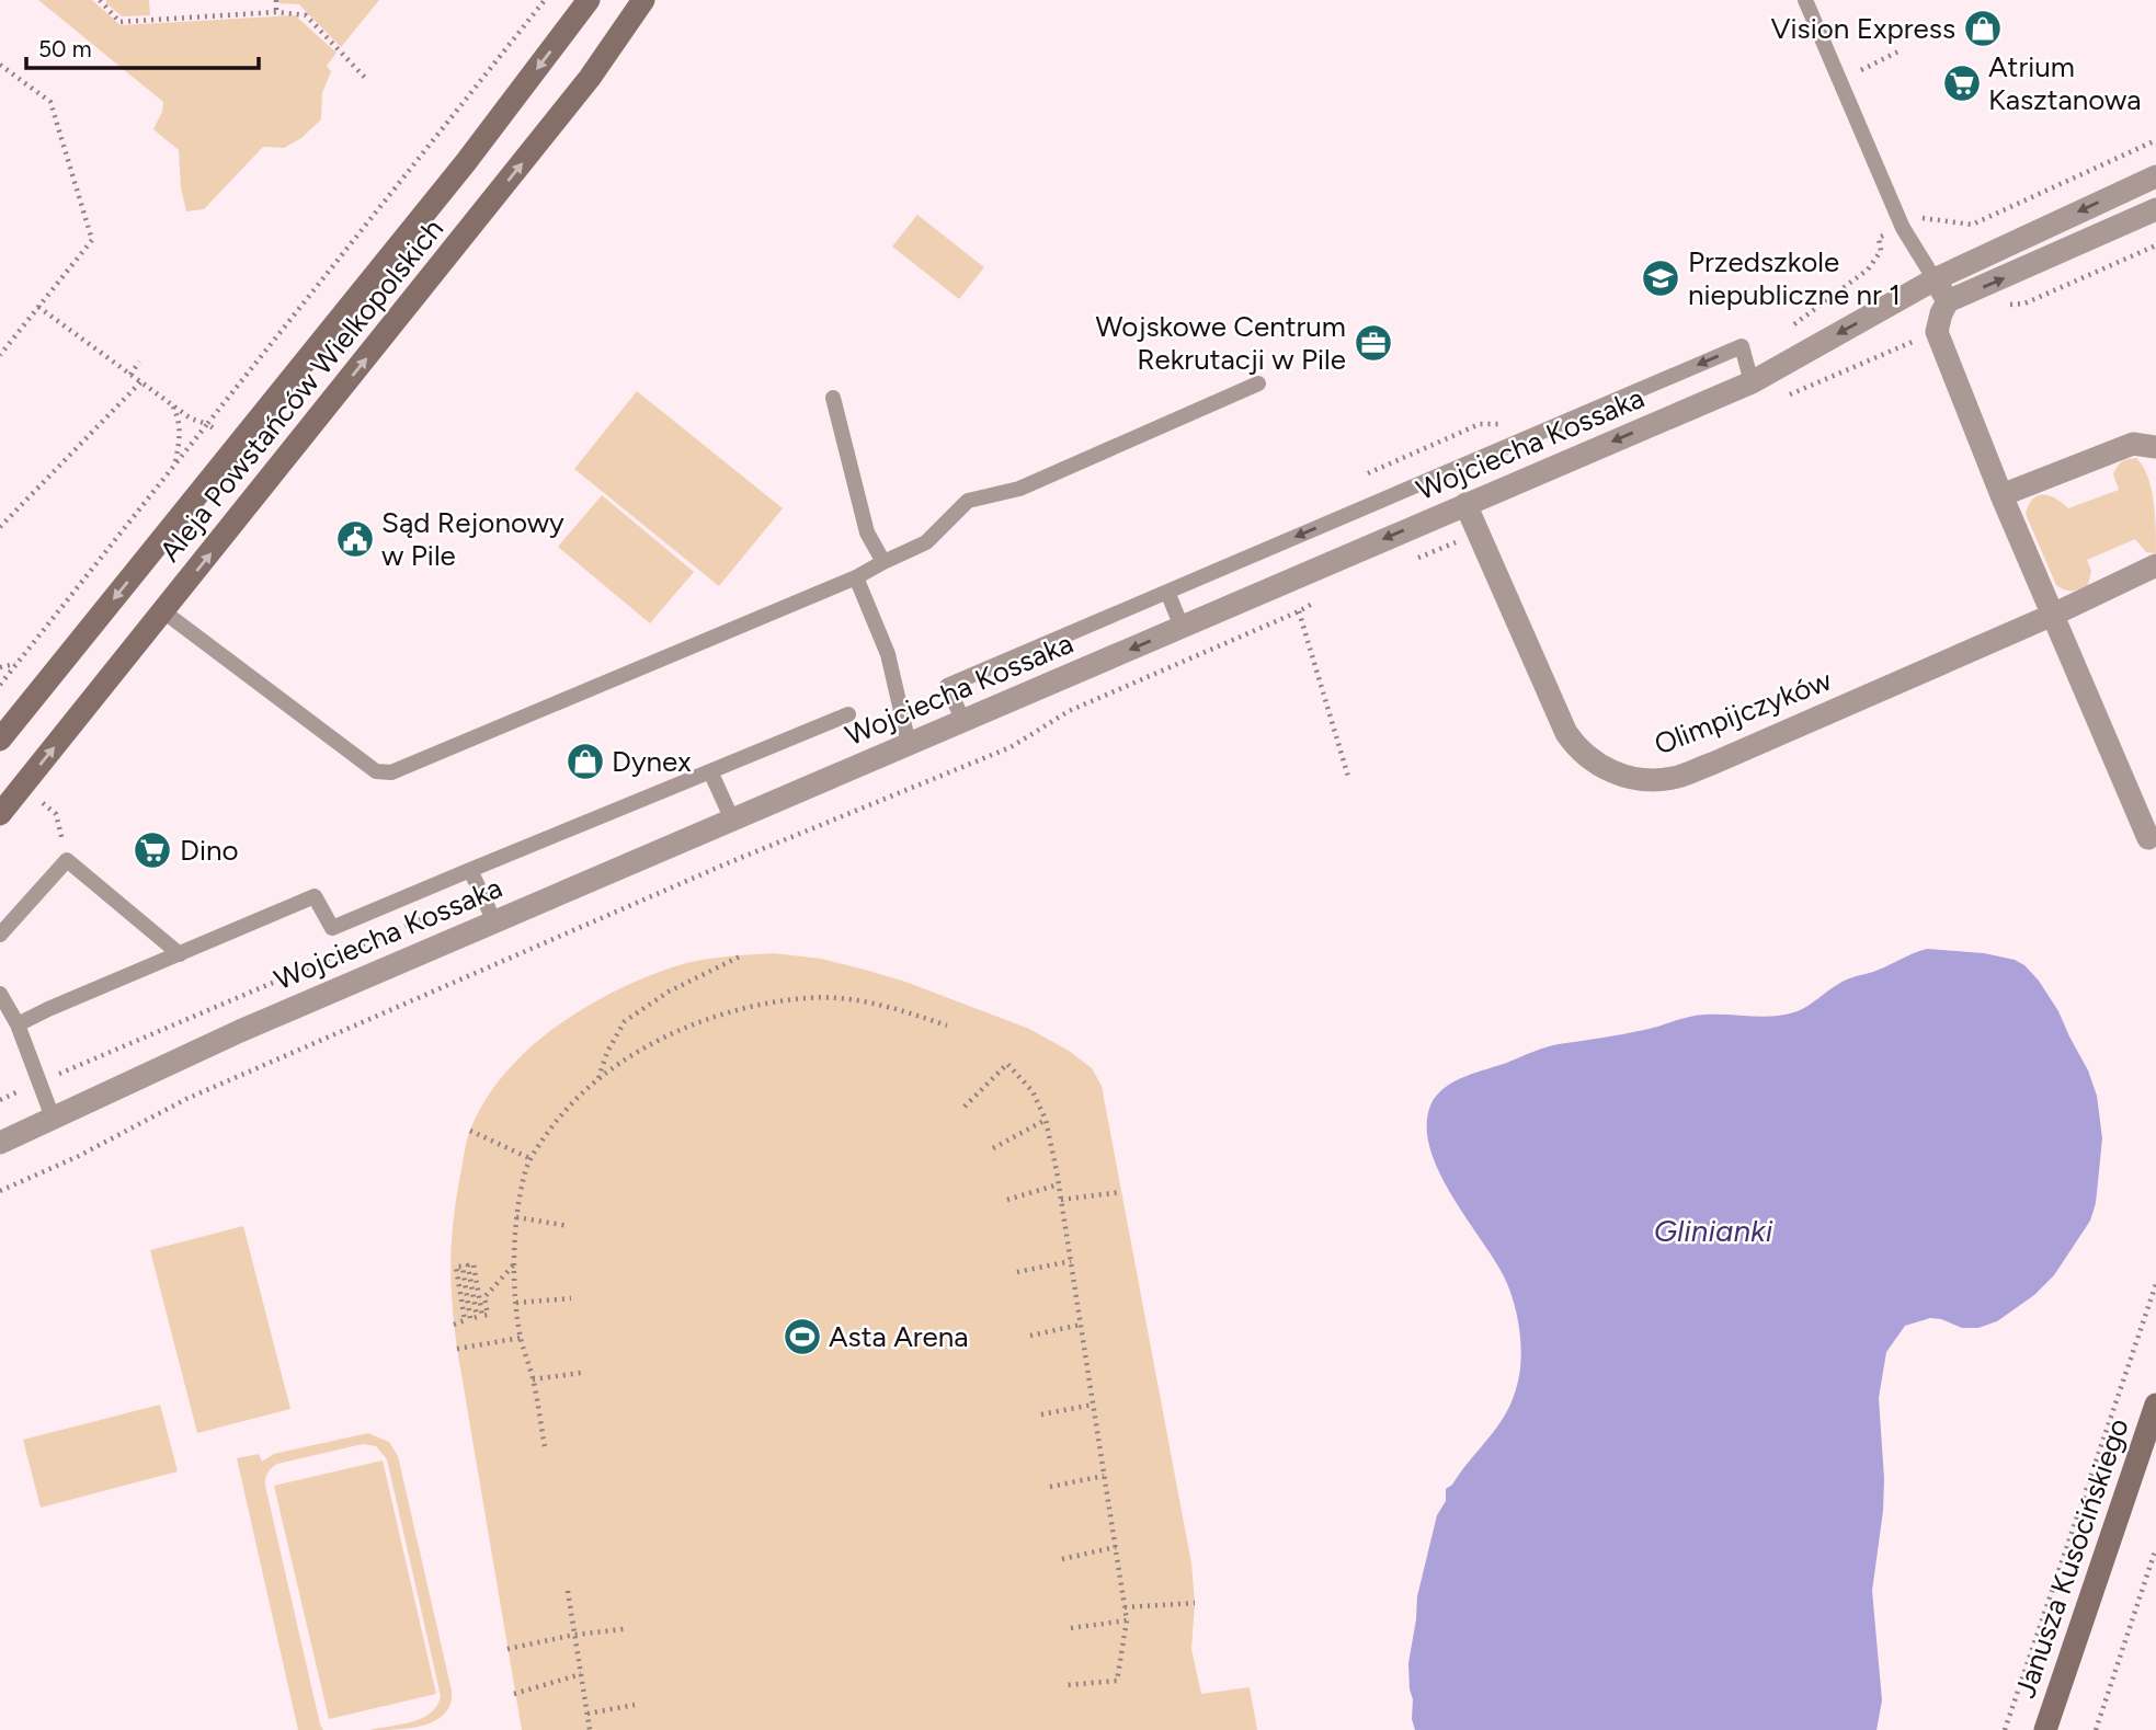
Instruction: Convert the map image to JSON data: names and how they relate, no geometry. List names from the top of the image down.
{
  "streets": {
    "main road": ["Aleja Powstańców Wielkopolskich", "Janusza Kusocińskiego"],
    "street": ["Wojciecha Kossaka", "Olimpijczyków"]
  },
  "crossings": [
    ["Wojciecha Kossaka", "Olimpijczyków"]
  ],
  "one_way": ["Wojciecha Kossaka"],
  "water": ["Glinianki"],
  "places": {
    "shop": ["Vision Express", "Dynex"],
    "supermarket": ["Atrium Kasztanowa", "Dino"],
    "school or university": ["Przedszkole niepubliczne nr 1"],
    "office": ["Wojskowe Centrum Rekrutacji w Pile"],
    "public building": ["Sąd Rejonowy w Pile"],
    "sports": ["Asta Arena"]
  },
  "scale_bar": "50 m"
}
